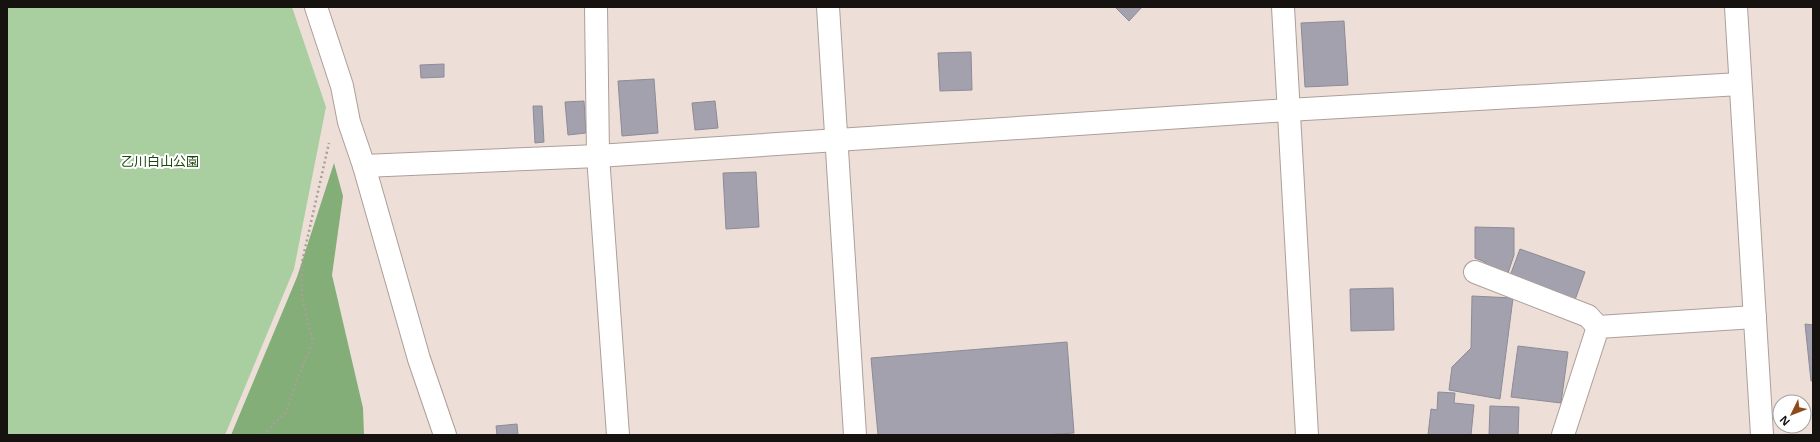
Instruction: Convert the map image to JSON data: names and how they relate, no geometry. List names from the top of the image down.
{
  "parks": ["乙川白山公園"],
  "north": "bottom left"
}
